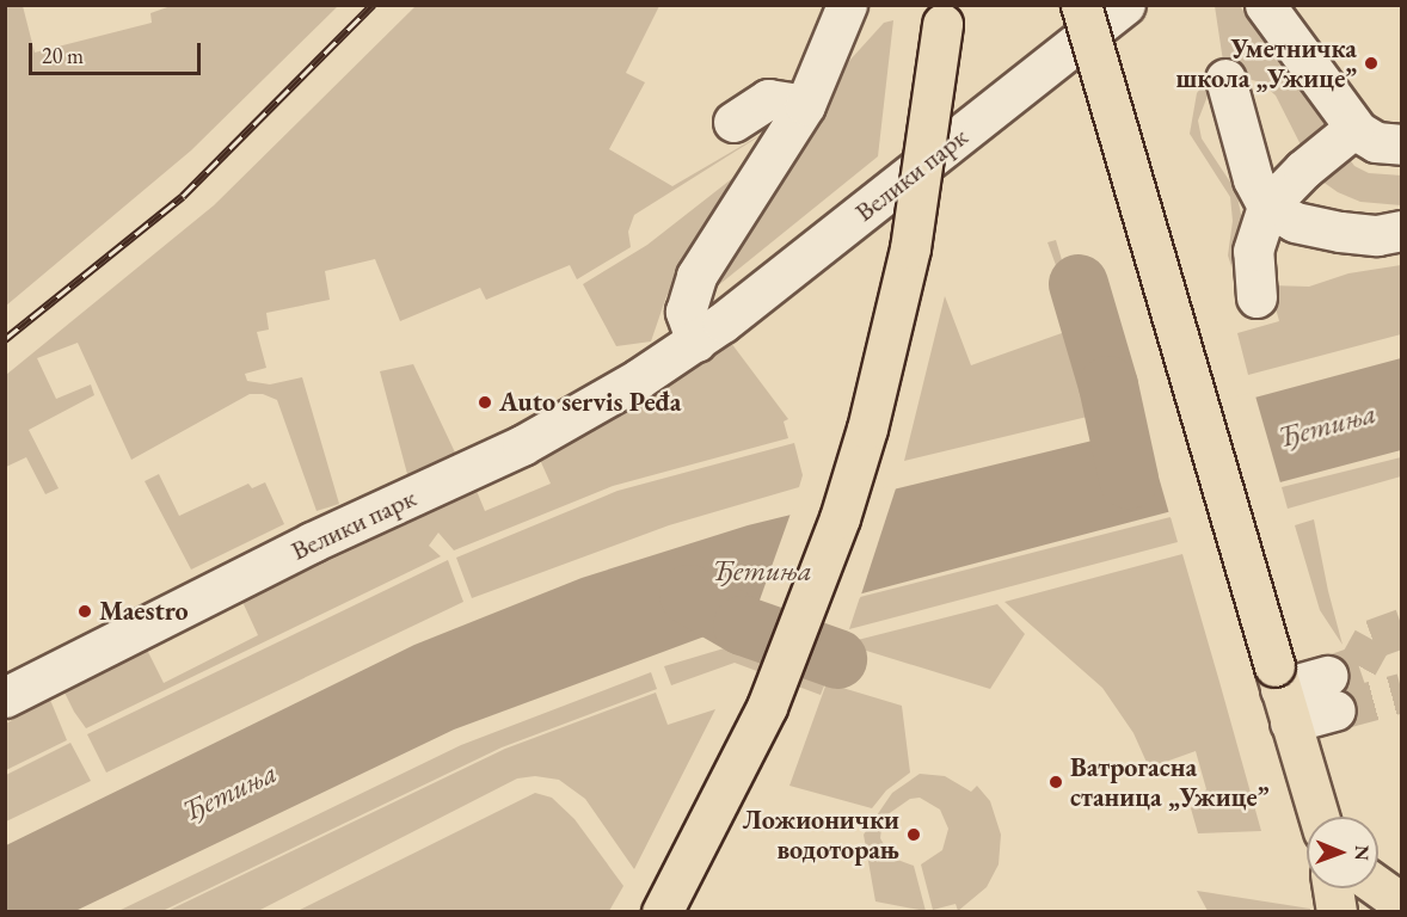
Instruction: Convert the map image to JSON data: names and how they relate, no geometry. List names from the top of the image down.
{
  "streets": {
    "street": ["Велики парк"]
  },
  "water": ["Ђетиња"],
  "places": [
    "Уметничка школа „Ужице”",
    "Auto servis Peđa",
    "Maestro",
    "Ватрогасна станица „Ужице”",
    "Ложионички водоторањ"
  ],
  "scale_bar": "20 m",
  "north": "right"
}
